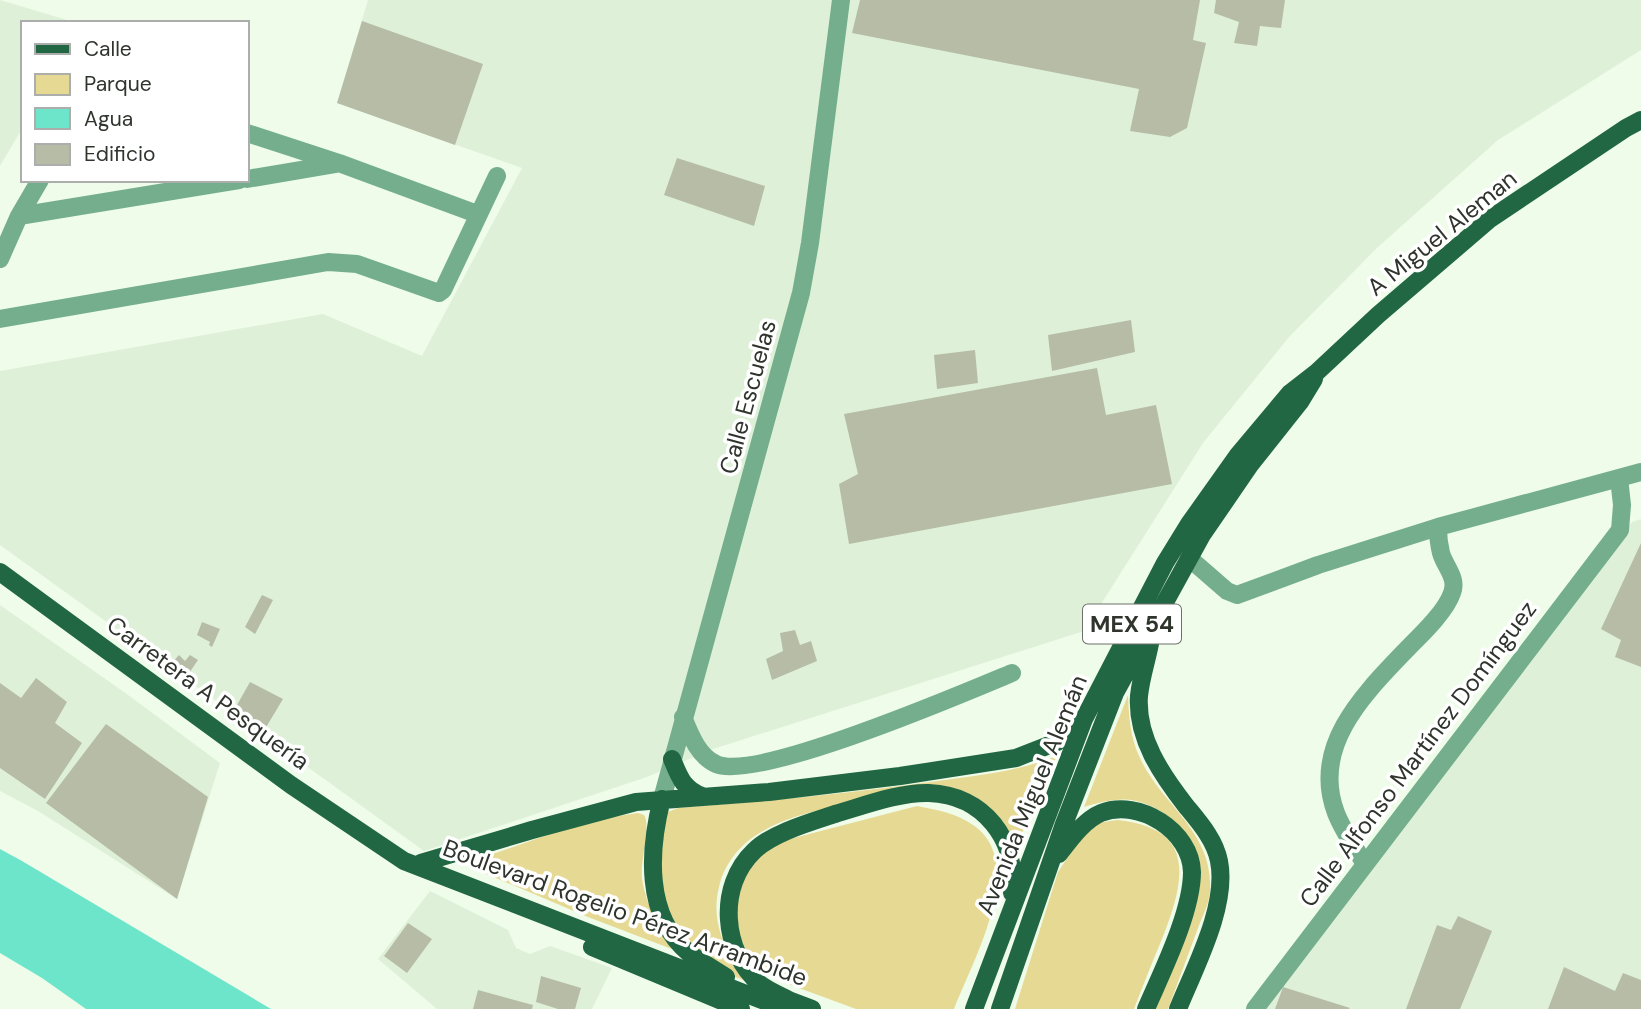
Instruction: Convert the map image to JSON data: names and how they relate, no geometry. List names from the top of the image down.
{
  "streets": {
    "main road": [
      "A Miguel Aleman",
      "MEX 54",
      "Carretera A Pesquería",
      "Avenida Miguel Alemán",
      "Boulevard Rogelio Pérez Arrambide"
    ],
    "street": ["Calle Escuelas", "Calle Alfonso Martínez Domínguez"]
  },
  "crossings": [
    ["A Miguel Aleman", "Avenida Miguel Alemán"],
    ["Carretera A Pesquería", "Boulevard Rogelio Pérez Arrambide"]
  ],
  "legend": [
    "Calle",
    "Parque",
    "Agua",
    "Edificio"
  ]
}
